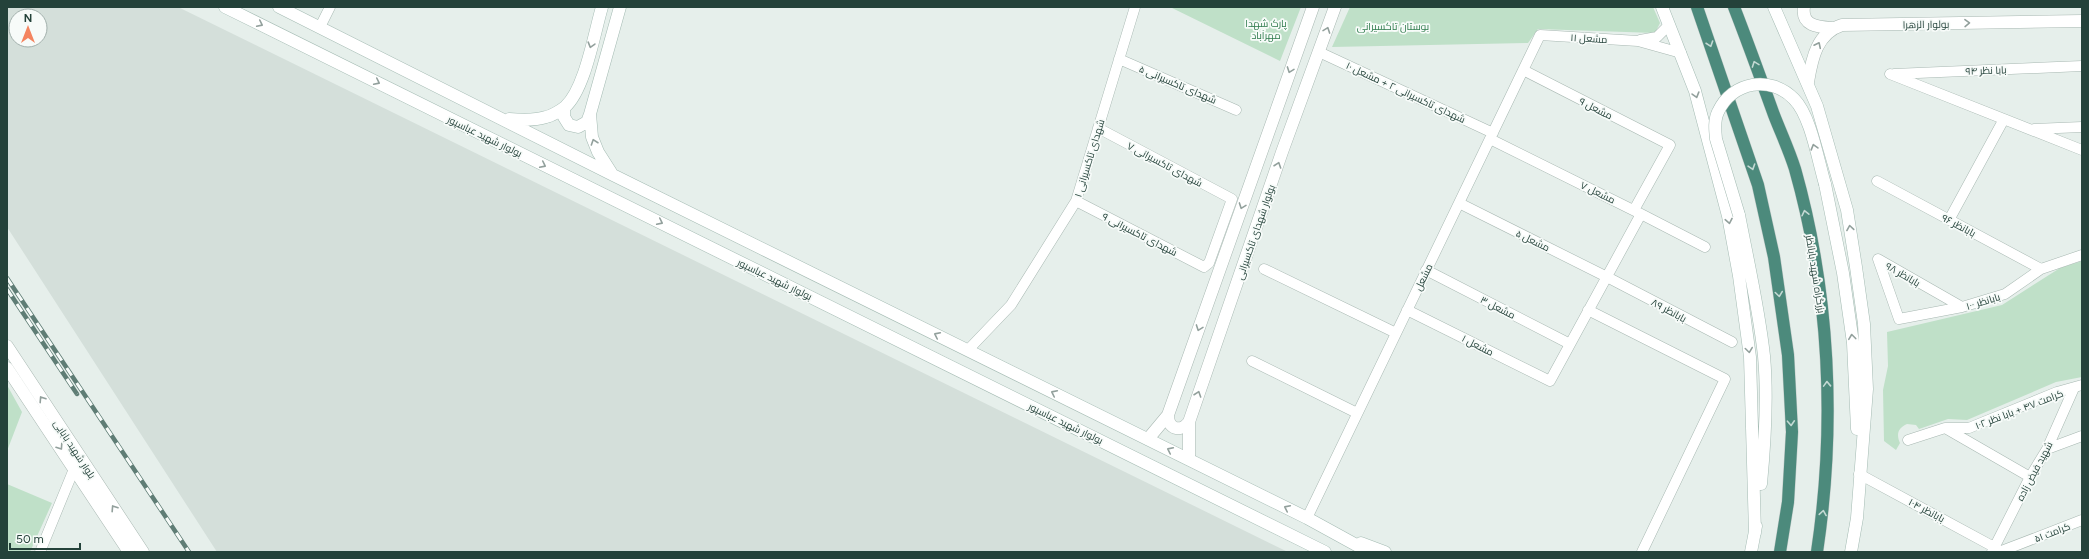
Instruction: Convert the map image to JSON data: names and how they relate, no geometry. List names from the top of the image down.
{
  "streets": {
    "highway": ["بزرگراه شهید بابانظر"],
    "main road": [
      "بولوار الزهرا",
      "بولوار شهید عباسپور",
      "بولوار شهدای تاکسیرانی",
      "بلوار شهید بابایی"
    ],
    "street": [
      "مشعل ۱۱",
      "بابا نظر ۹۴",
      "شهدای تاکسیرانی ۵",
      "شهدای تاکسیرانی ۲ + مشعل ۱۰",
      "مشعل ۹",
      "شهدای تاکسیرانی ۱",
      "شهدای تاکسیرانی ۷",
      "مشعل ۷",
      "بابانظر ۹۶",
      "شهدای تاکسیرانی ۹",
      "مشعل ۵",
      "بابانظر ۹۸",
      "مشعل",
      "بابانظر ۱۰۰",
      "مشعل ۳",
      "بابانظر ۸۹",
      "مشعل ۱",
      "کرامت ۴۷ + بابا نظر ۱۰۲",
      "شهید فیض زاده",
      "بابانظر ۱۰۴",
      "کرامت ۵۱"
    ]
  },
  "crossings": [
    ["مشعل ۱۱", "مشعل"],
    ["شهدای تاکسیرانی ۵", "شهدای تاکسیرانی ۱"],
    ["شهدای تاکسیرانی ۲ + مشعل ۱۰", "مشعل ۷"],
    ["شهدای تاکسیرانی ۲ + مشعل ۱۰", "بولوار شهدای تاکسیرانی"],
    ["شهدای تاکسیرانی ۲ + مشعل ۱۰", "مشعل"],
    ["مشعل ۹", "مشعل ۷"],
    ["مشعل ۹", "مشعل"],
    ["شهدای تاکسیرانی ۱", "شهدای تاکسیرانی ۷"],
    ["شهدای تاکسیرانی ۱", "شهدای تاکسیرانی ۹"],
    ["شهدای تاکسیرانی ۷", "شهدای تاکسیرانی ۹"],
    ["مشعل ۷", "مشعل"],
    ["بابانظر ۹۶", "بابانظر ۱۰۰"],
    ["مشعل ۵", "مشعل"],
    ["مشعل ۵", "بابانظر ۸۹"],
    ["بابانظر ۹۸", "بابانظر ۱۰۰"],
    ["مشعل", "مشعل ۳"],
    ["مشعل", "مشعل ۱"],
    ["مشعل ۳", "مشعل ۱"],
    ["کرامت ۴۷ + بابا نظر ۱۰۲", "شهید فیض زاده"],
    ["شهید فیض زاده", "بابانظر ۱۰۴"],
    ["شهید فیض زاده", "کرامت ۵۱"],
    ["بابانظر ۱۰۴", "کرامت ۵۱"]
  ],
  "one_way": ["بولوار الزهرا"],
  "parks": ["پارک شهدا مهرآباد", "بوستان تاکسیرانی"],
  "scale_bar": "50 m",
  "north": "top"
}
